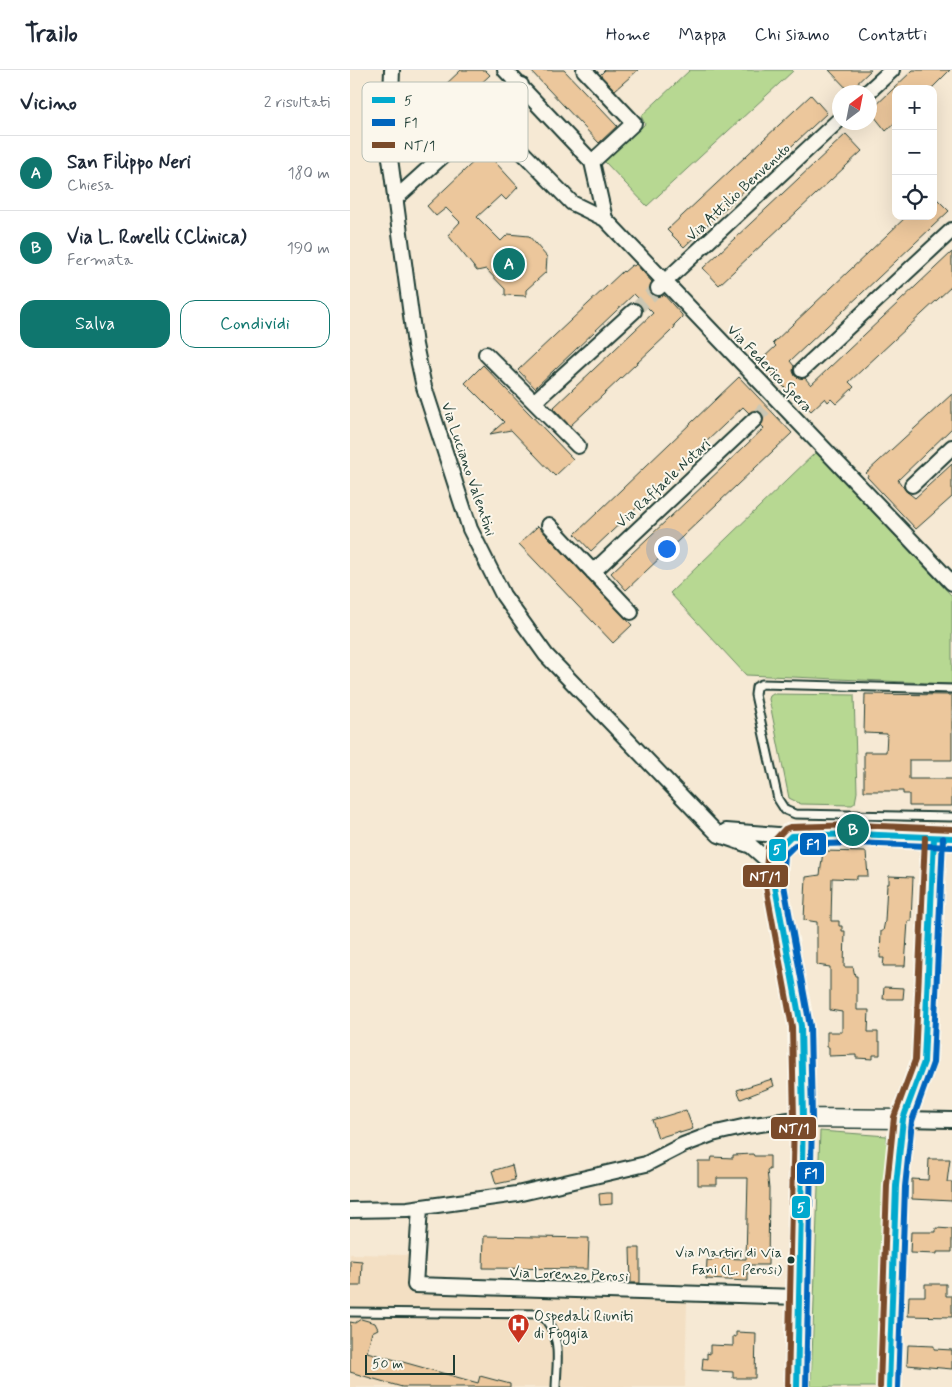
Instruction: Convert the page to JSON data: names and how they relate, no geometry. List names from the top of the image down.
{
  "streets": {
    "street": [
      "Via Attilio Benvenuto",
      "Via Federico Spera",
      "Via Luciano Valentini",
      "Via Raffaele Notari",
      "Via Lorenzo Perosi"
    ]
  },
  "crossings": [
    ["Via Attilio Benvenuto", "Via Federico Spera"]
  ],
  "places": {
    "other": ["Via Martiri di Via Fani (L. Perosi)"],
    "hospital": ["Ospedali Riuniti di Foggia"]
  },
  "lines": ["transit line NT/1", "transit line 5", "transit line F1"],
  "legend": ["5", "F1", "NT/1"],
  "scale_bar": "50 m",
  "north": "top right",
  "page": {
    "header": "Trailo",
    "nav": [
      "Home",
      "Mappa",
      "Chi siamo",
      "Contatti"
    ],
    "heading": ["Vicino", "2 risultati"],
    "map_buttons": ["+", "−"],
    "list": [
      {
        "mark": "A",
        "name": "San Filippo Neri",
        "note": "Chiesa",
        "value": "180 m"
      },
      {
        "mark": "B",
        "name": "Via L. Rovelli (Clinica)",
        "note": "Fermata",
        "value": "190 m"
      }
    ],
    "pins": ["A", "B"],
    "buttons": ["Salva", "Condividi"],
    "scale": "50 m"
  }
}
